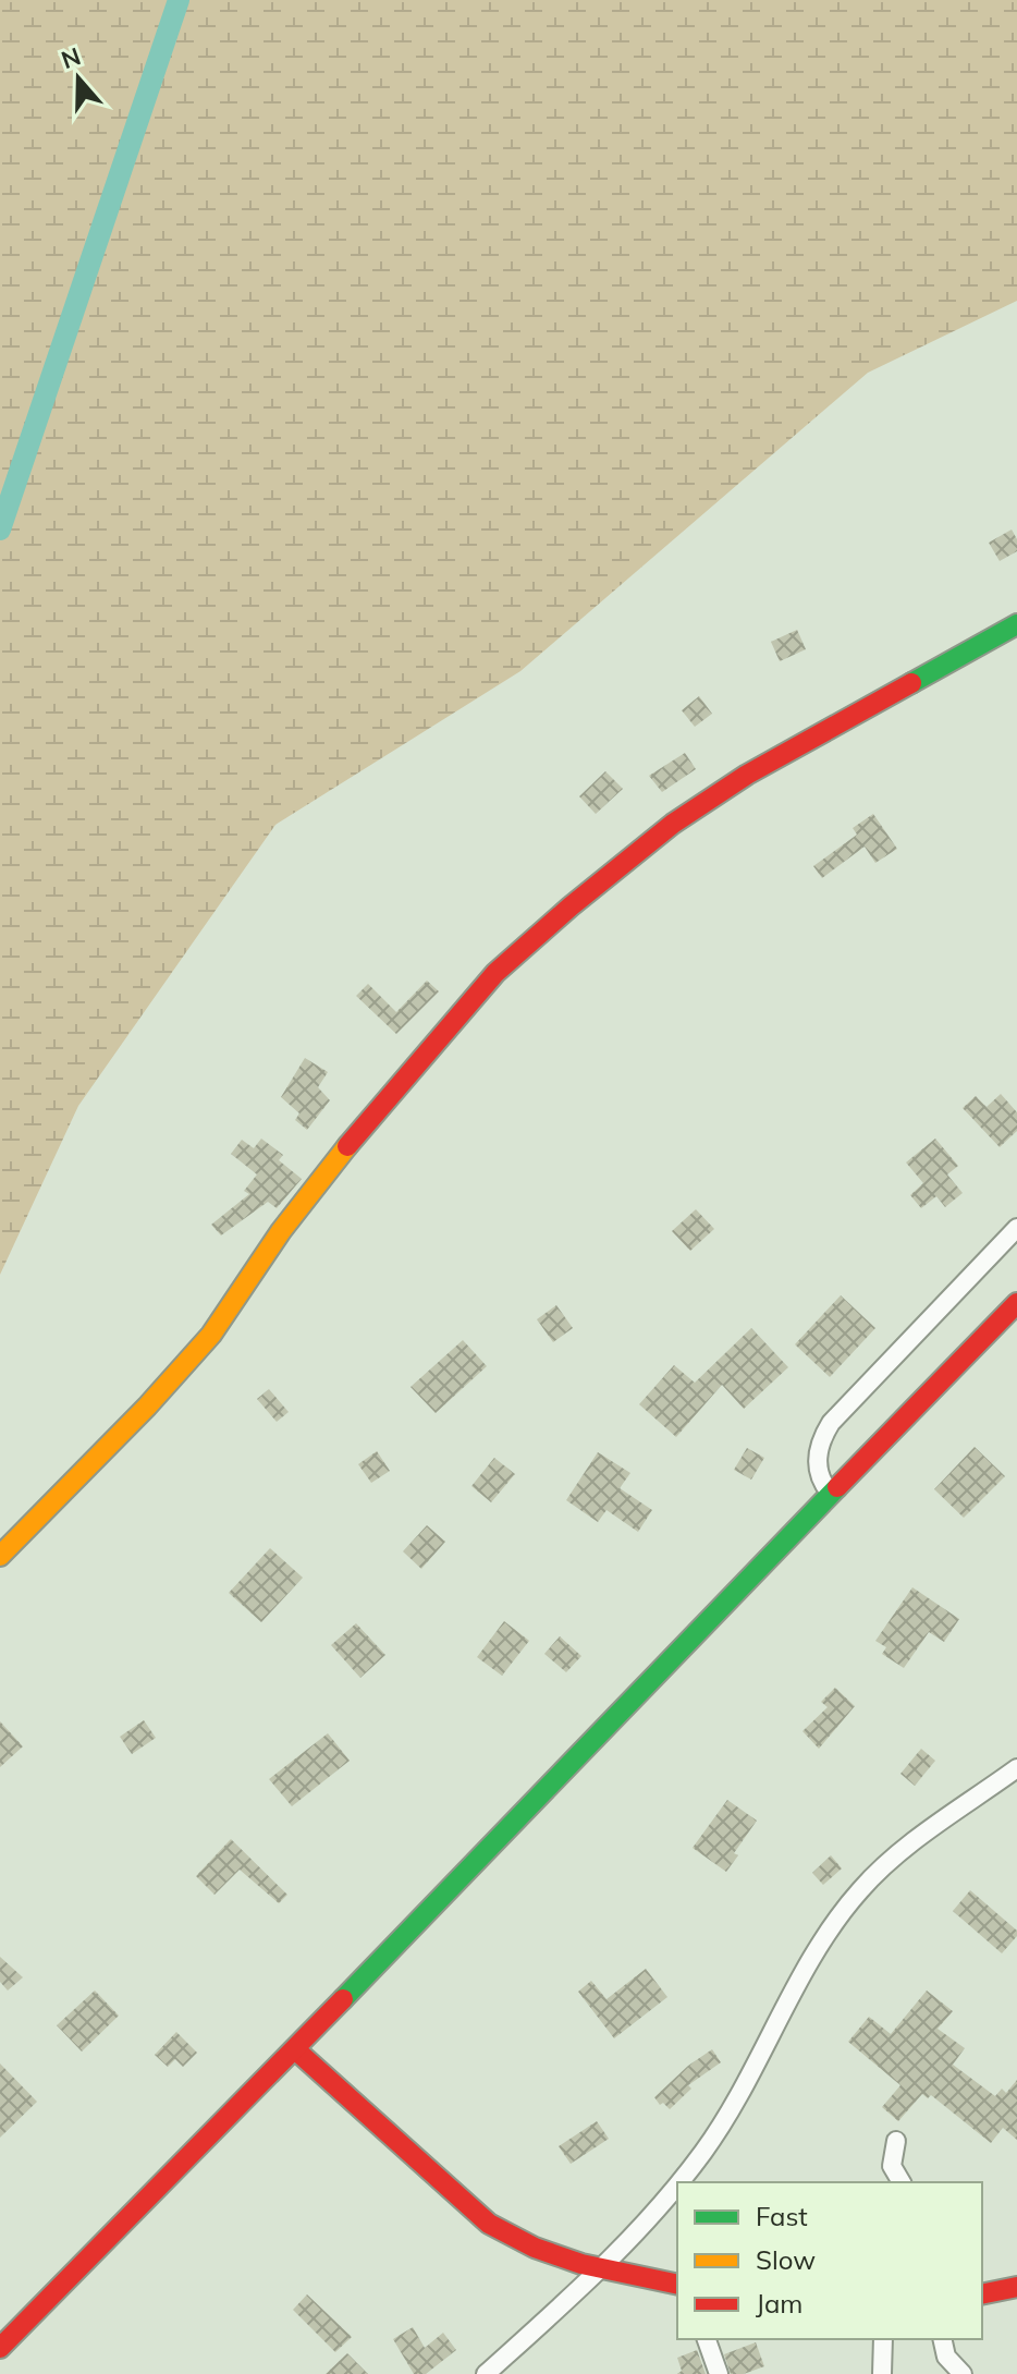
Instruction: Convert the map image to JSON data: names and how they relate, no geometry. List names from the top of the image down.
{
  "legend": ["Fast", "Slow", "Jam"],
  "north": "top"
}
